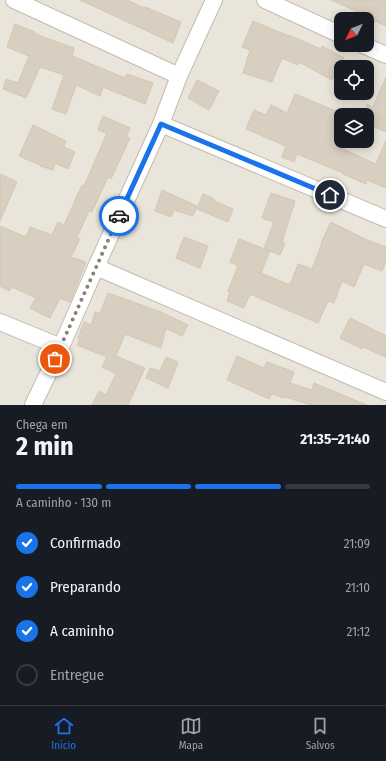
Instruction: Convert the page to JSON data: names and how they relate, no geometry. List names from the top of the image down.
{
  "north": "bottom left",
  "page": {
    "heading": ["2 min", "Chega em", "21:35–21:40"],
    "bar": "A caminho · 130 m",
    "list": [
      ["Confirmado", "21:09"],
      ["Preparando", "21:10"],
      ["A caminho", "21:12"],
      "Entregue"
    ],
    "tabs": ["Início", "Mapa", "Salvos"]
  }
}
